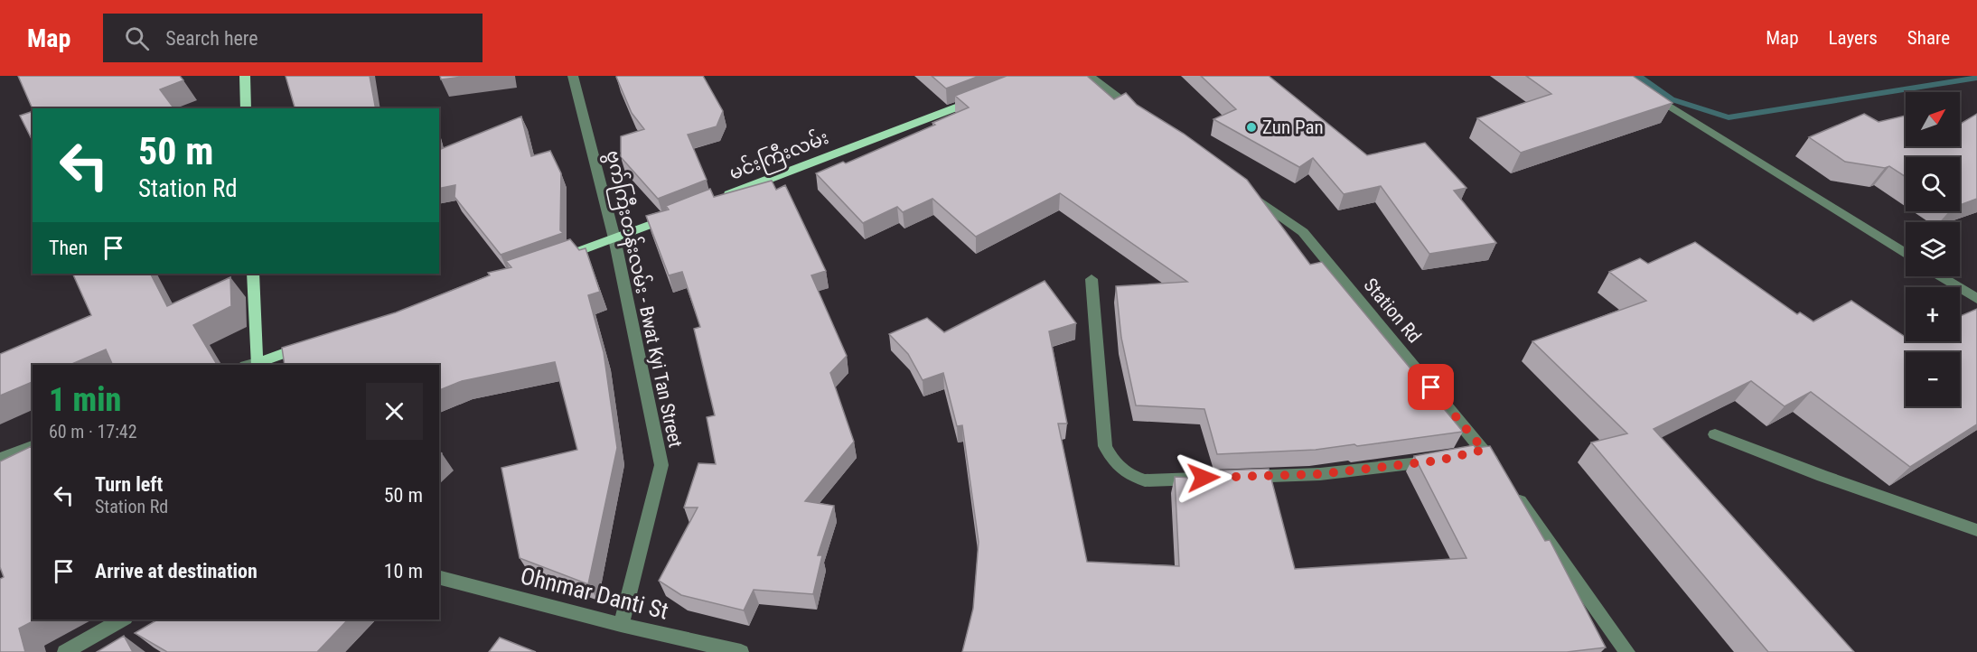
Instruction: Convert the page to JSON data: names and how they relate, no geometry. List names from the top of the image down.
{
  "streets": {
    "main road": ["မင်းကြီးလမ်း"],
    "street": ["ဗွက်ကြီးတန်းလမ်း - Bwat Kyi Tan Street", "Station Rd", "Ohnmar Danti St"]
  },
  "crossings": [
    ["ဗွက်ကြီးတန်းလမ်း - Bwat Kyi Tan Street", "Ohnmar Danti St"]
  ],
  "places": ["Zun Pan"],
  "north": "top right",
  "page": {
    "header": "Map",
    "search": "Search here",
    "nav": ["Map", "Layers", "Share"],
    "map_buttons": ["+", "−"],
    "turn": ["50 m", "Station Rd"],
    "then": "Then",
    "heading": ["1 min", "60 m · 17:42"],
    "list": [
      {
        "name": "Turn left",
        "note": "Station Rd",
        "value": "50 m"
      },
      {
        "name": "Arrive at destination",
        "value": "10 m"
      }
    ]
  }
}
